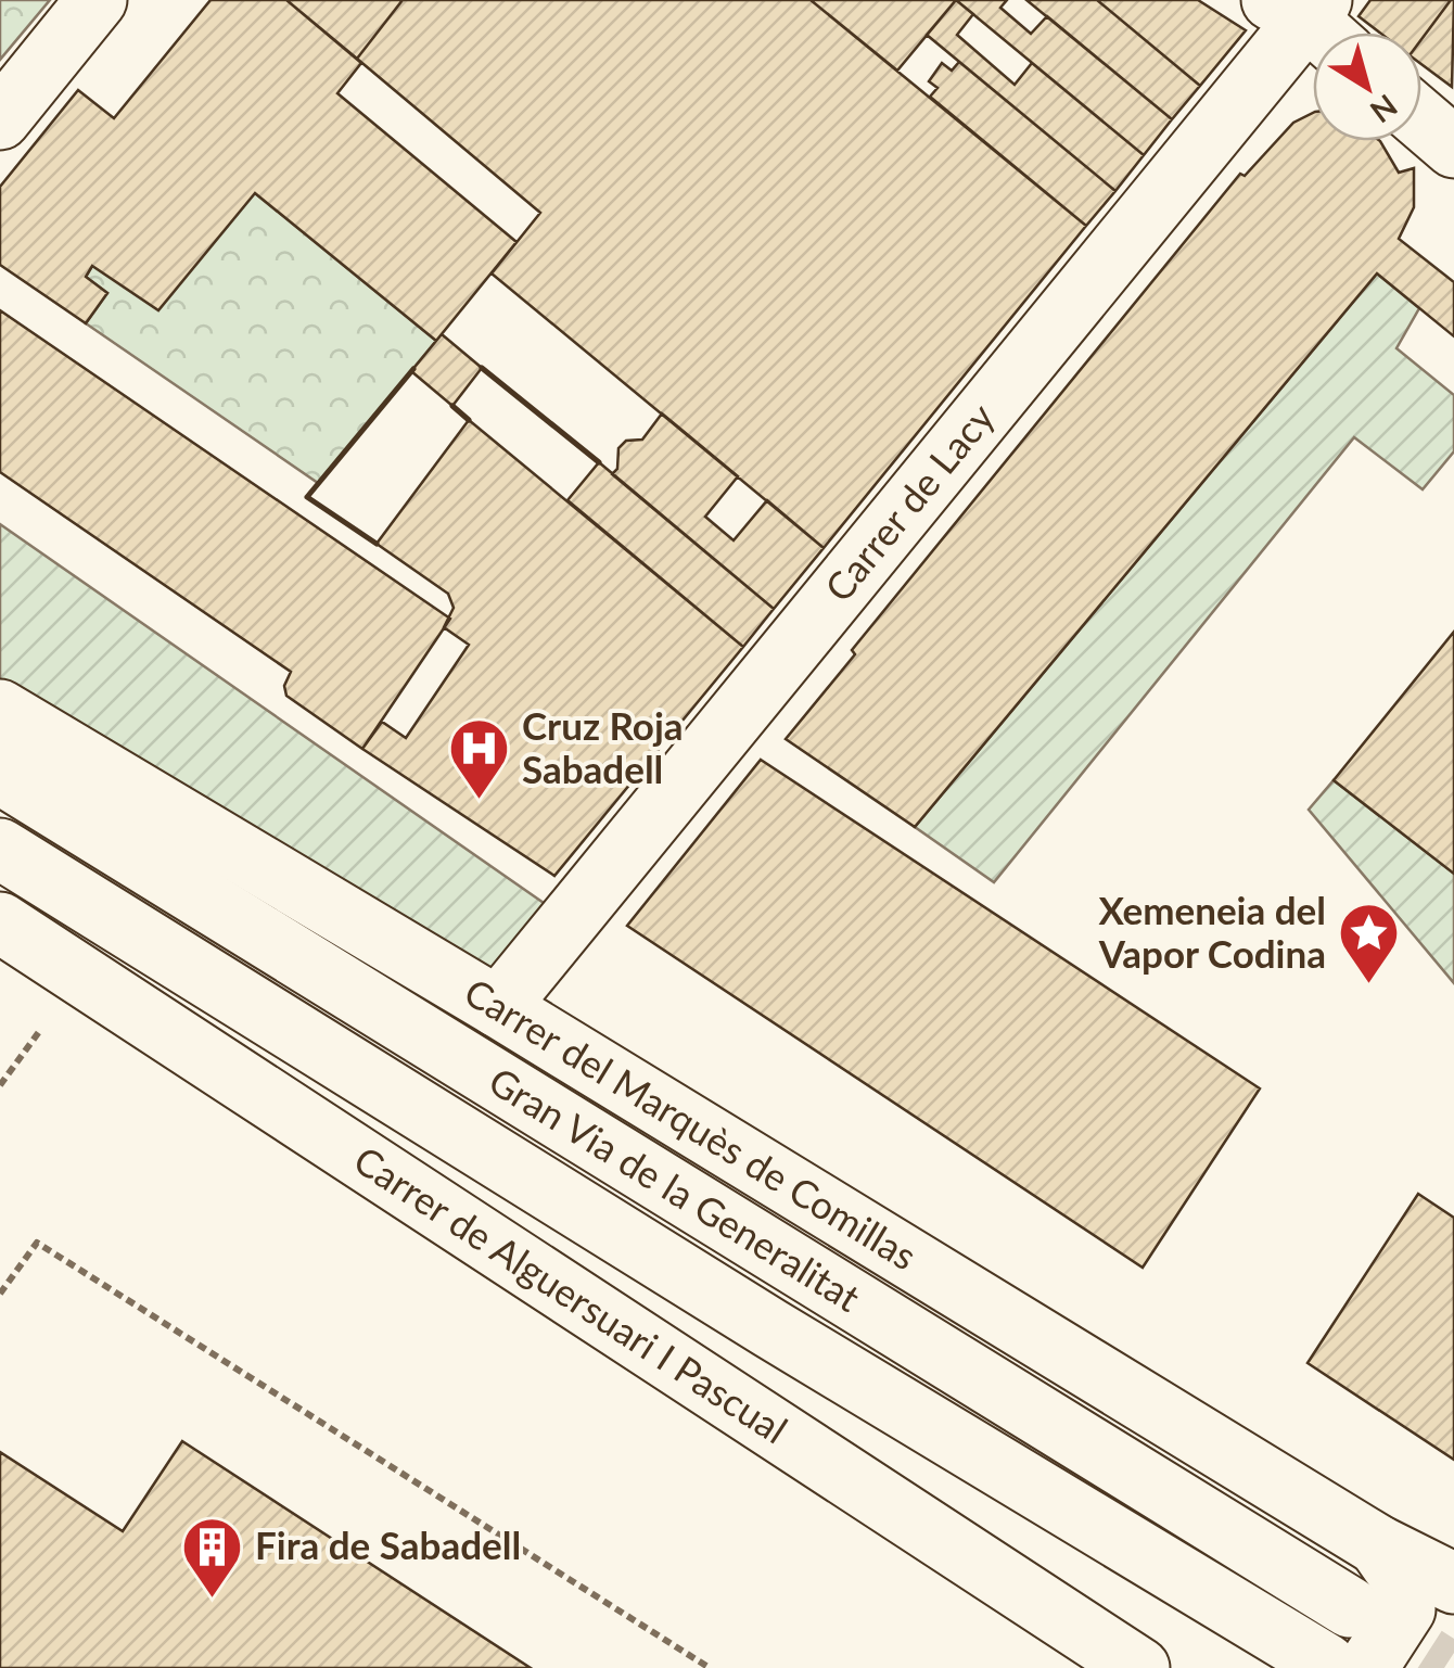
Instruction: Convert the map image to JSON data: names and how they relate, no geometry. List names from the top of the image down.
{
  "streets": {
    "street": [
      "Carrer de Lacy",
      "Carrer del Marquès de Comillas",
      "Gran Via de la Generalitat",
      "Carrer de Alguersuari I Pascual"
    ]
  },
  "crossings": [
    ["Carrer de Lacy", "Carrer del Marquès de Comillas"],
    ["Carrer del Marquès de Comillas", "Gran Via de la Generalitat"]
  ],
  "places": {
    "hospital": ["Cruz Roja Sabadell"],
    "place": ["Xemeneia del Vapor Codina"],
    "building": ["Fira de Sabadell"]
  },
  "north": "bottom right"
}
